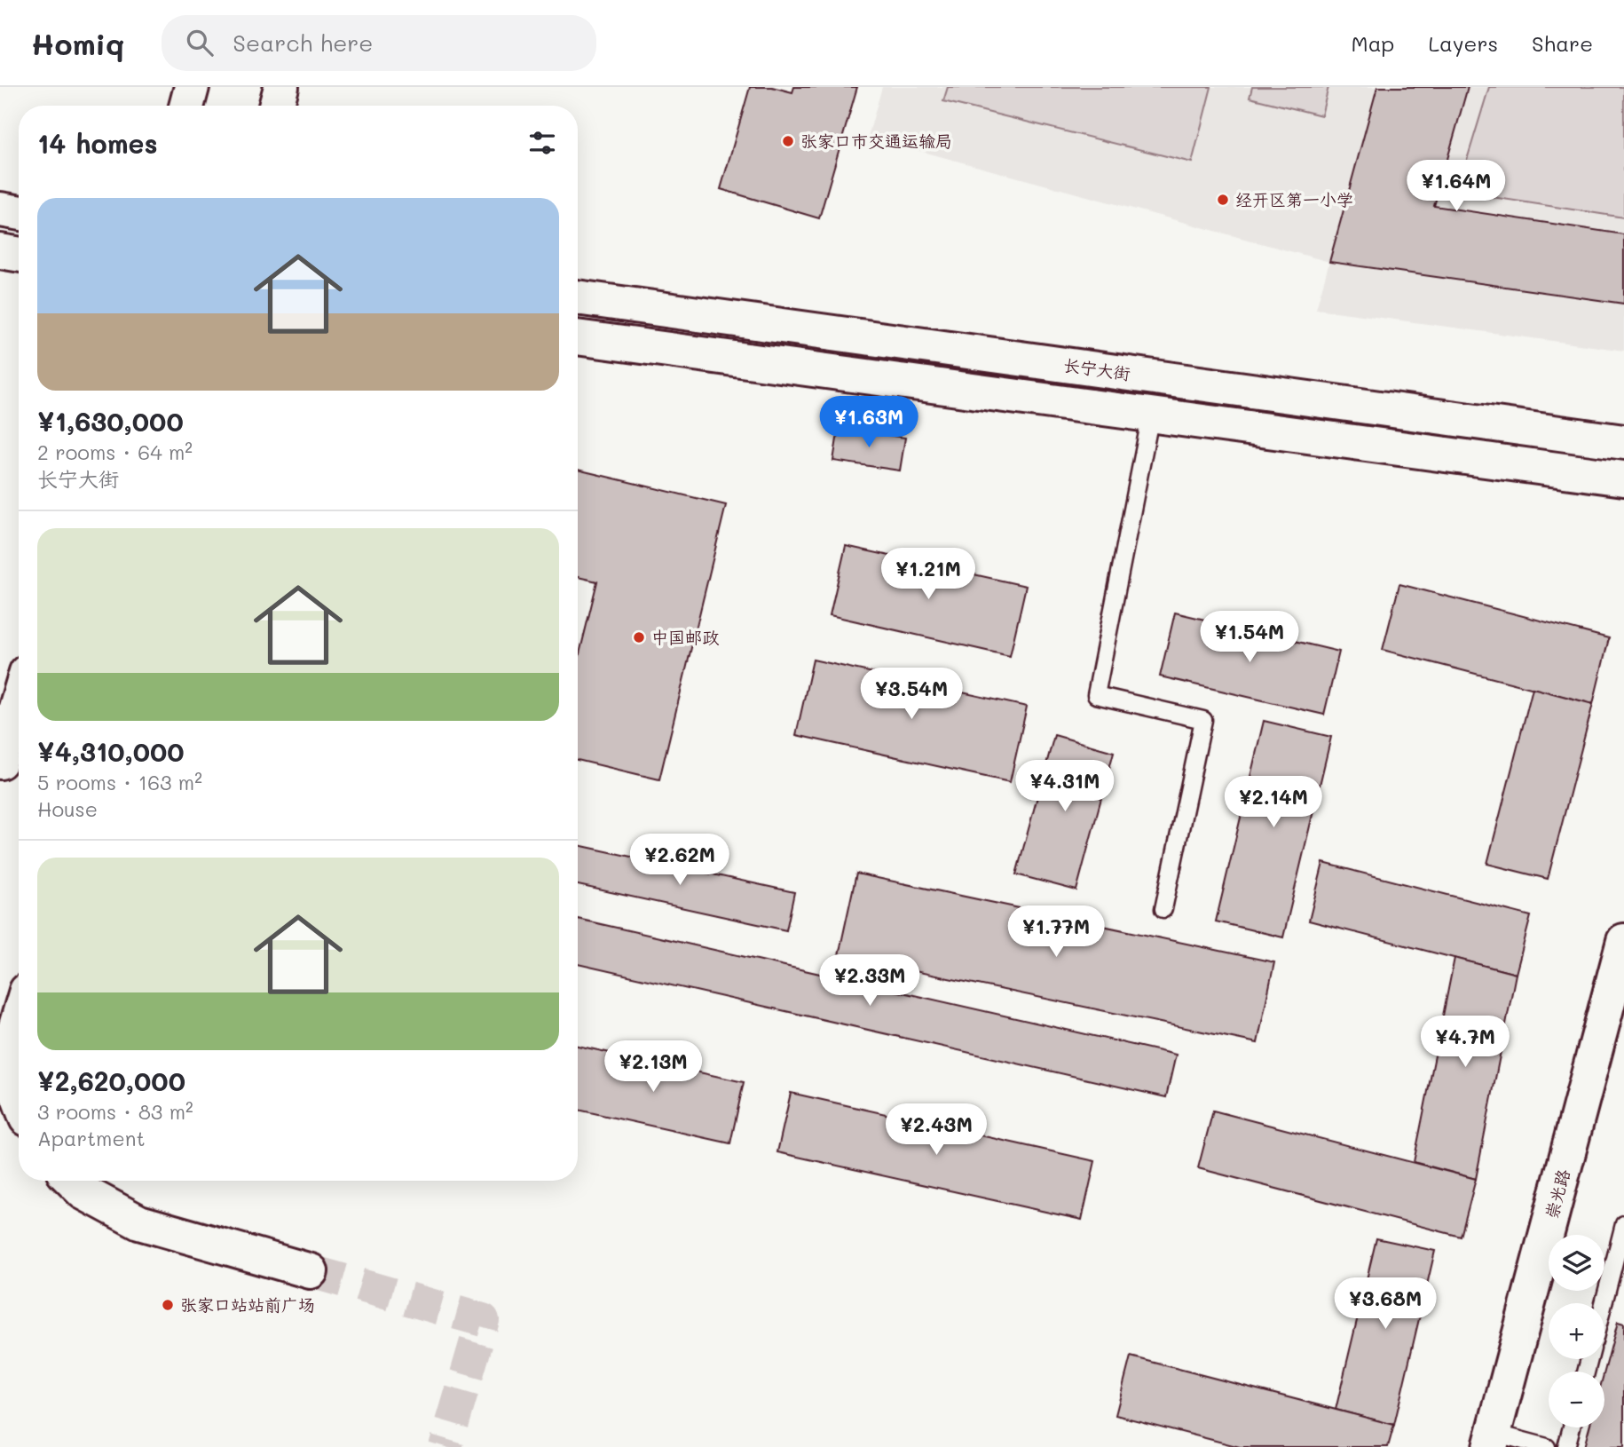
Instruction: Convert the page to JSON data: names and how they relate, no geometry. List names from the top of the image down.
{
  "streets": {
    "main road": ["长宁大街", "崇光路"]
  },
  "places": [
    "张家口市交通运输局",
    "经开区第一小学",
    "中国邮政",
    "张家口站站前广场"
  ],
  "page": {
    "header": "Homiq",
    "search": "Search here",
    "nav": ["Map", "Layers", "Share"],
    "heading": "14 homes",
    "price": [
      "¥1.64M",
      "¥1.63M",
      "¥1.21M",
      "¥1.54M",
      "¥3.54M",
      "¥4.31M",
      "¥2.14M",
      "¥2.62M",
      "¥1.77M",
      "¥2.33M",
      "¥4.7M",
      "¥2.13M",
      "¥2.43M",
      "¥3.68M"
    ],
    "list": [
      {
        "name": "¥1,630,000",
        "note": "2 rooms · 64 m² · 长宁大街"
      },
      {
        "name": "¥4,310,000",
        "note": "5 rooms · 163 m² · House"
      },
      {
        "name": "¥2,620,000",
        "note": "3 rooms · 83 m² · Apartment"
      }
    ],
    "map_buttons": ["+", "−"]
  }
}
